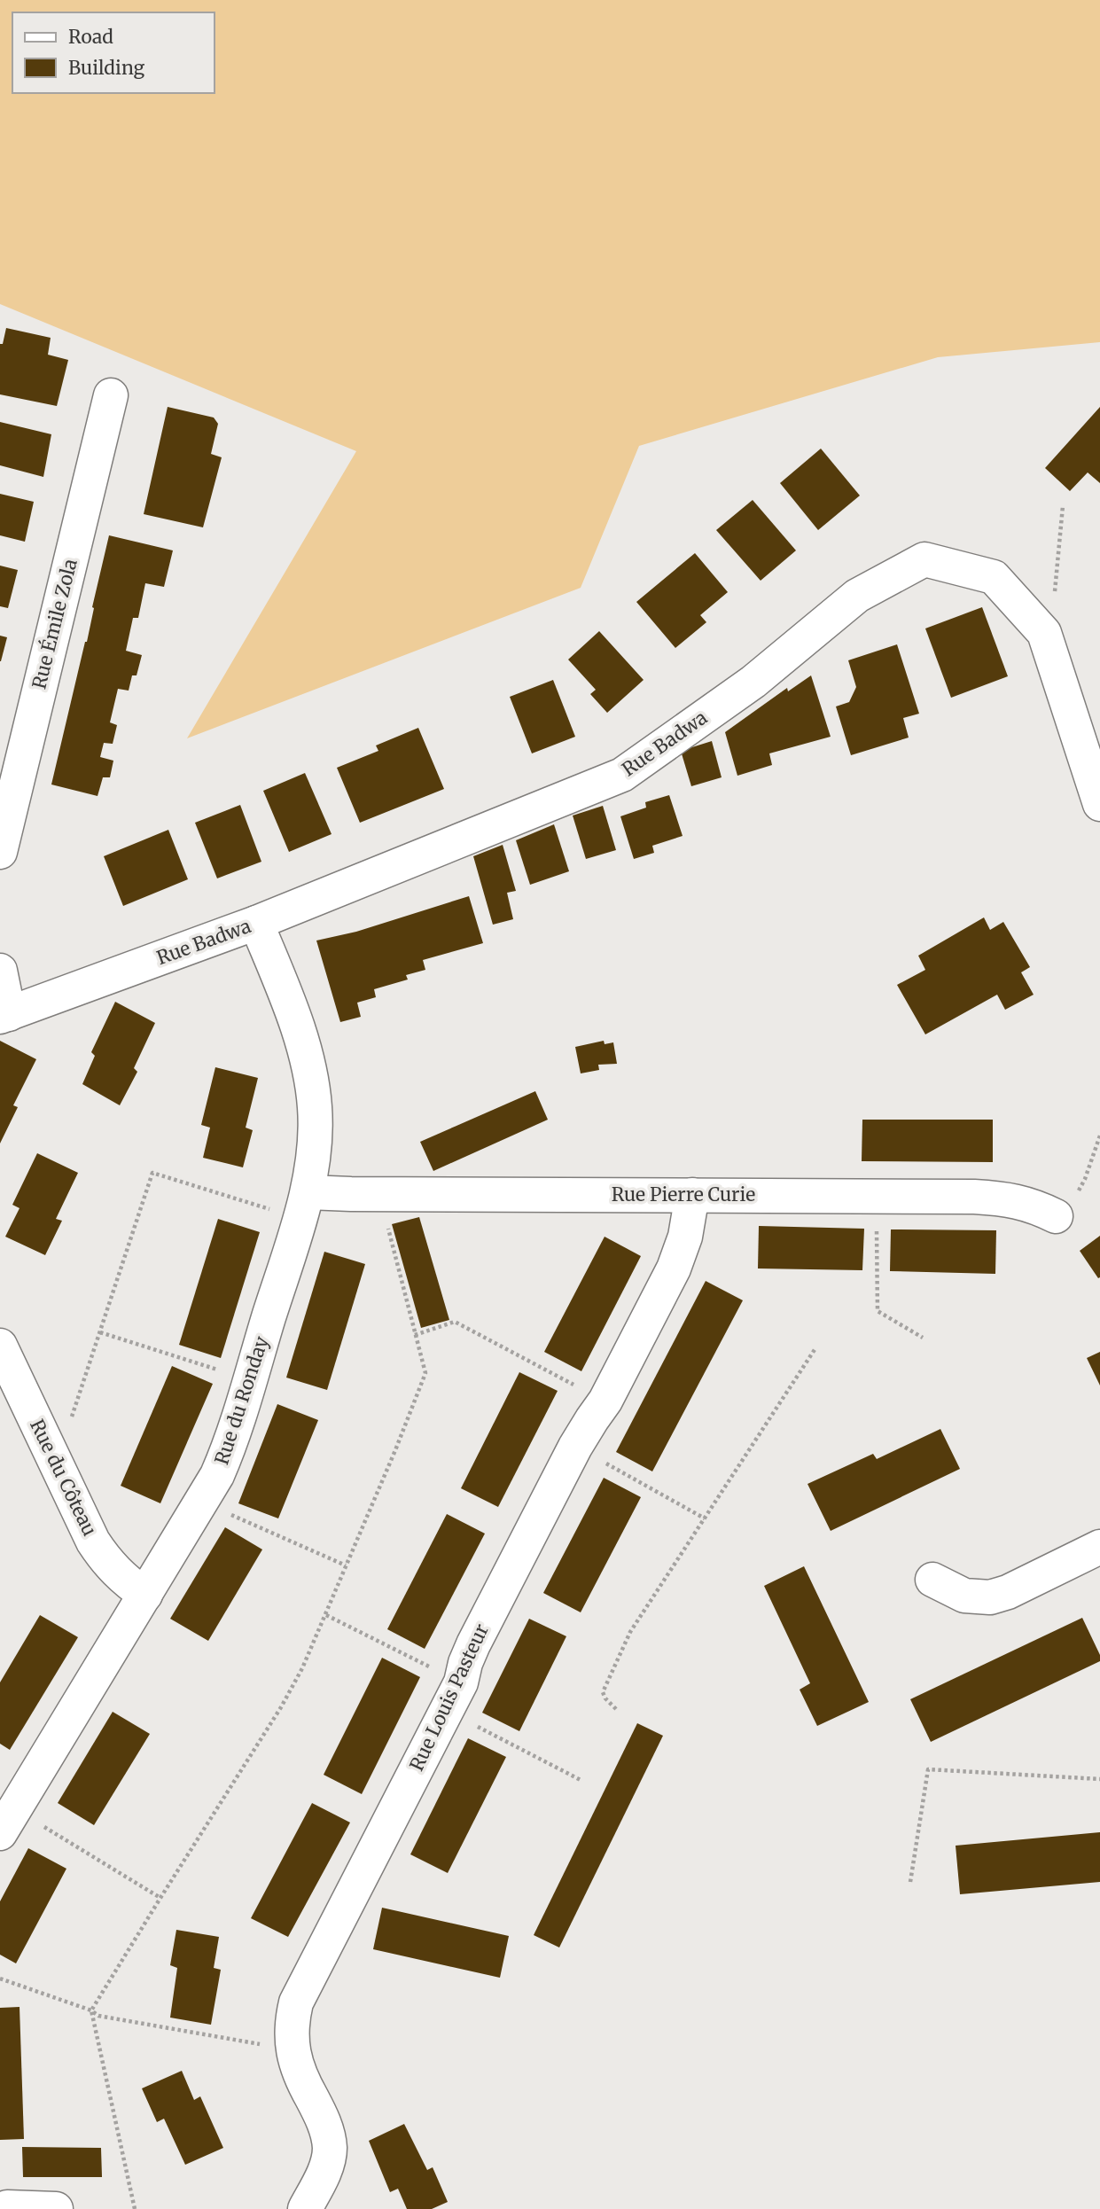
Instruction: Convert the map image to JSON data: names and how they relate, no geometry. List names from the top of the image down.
{
  "streets": {
    "street": [
      "Rue Émile Zola",
      "Rue Badwa",
      "Rue Pierre Curie",
      "Rue du Ronday",
      "Rue du Côteau",
      "Rue Louis Pasteur"
    ]
  },
  "crossings": [
    ["Rue Badwa", "Rue du Ronday"],
    ["Rue Pierre Curie", "Rue du Ronday"],
    ["Rue Pierre Curie", "Rue Louis Pasteur"],
    ["Rue du Ronday", "Rue du Côteau"]
  ],
  "legend": ["Road", "Building"]
}
